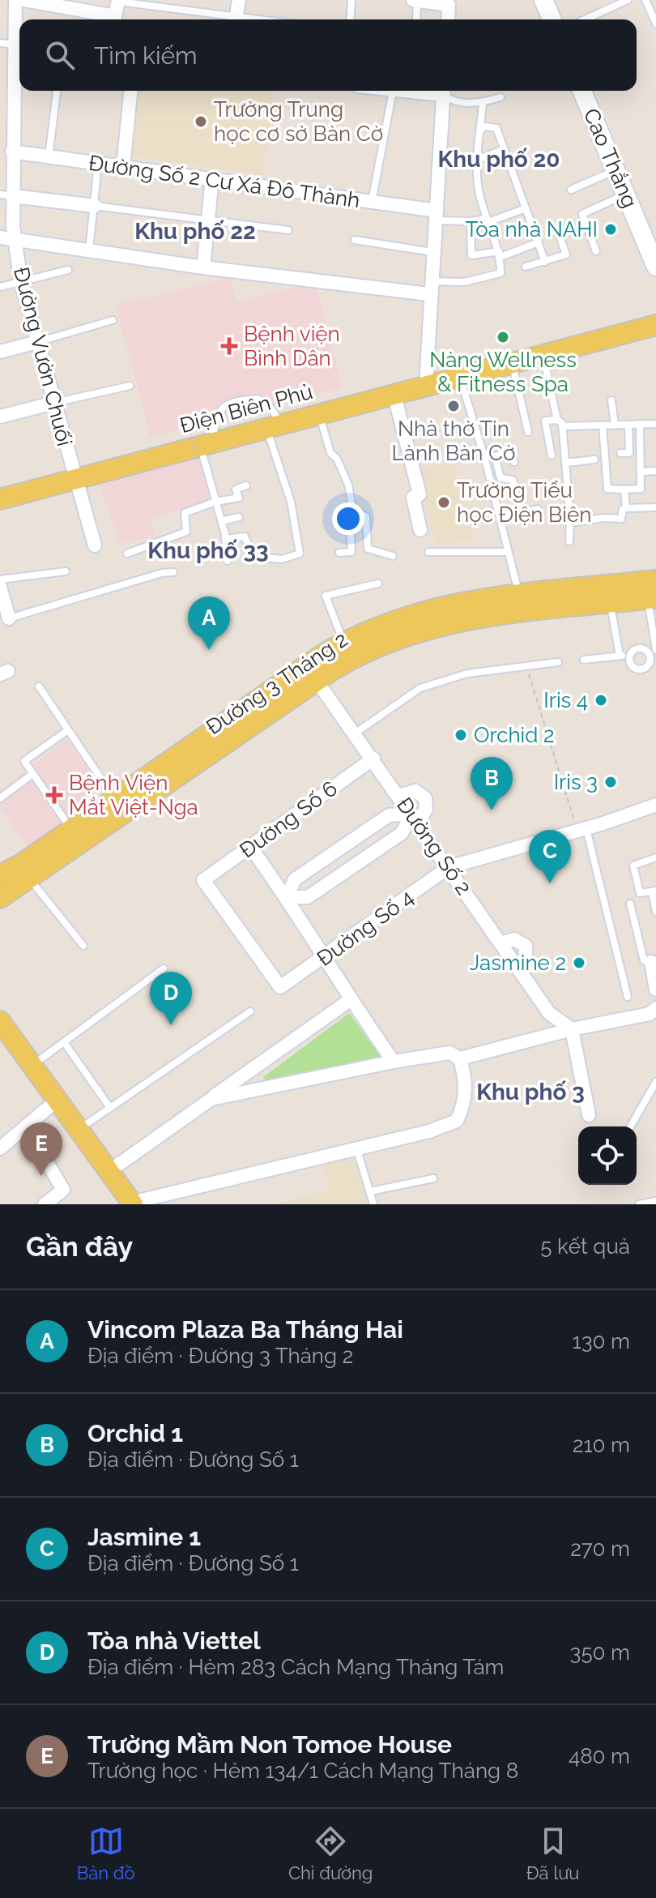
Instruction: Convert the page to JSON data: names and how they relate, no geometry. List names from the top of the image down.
{
  "streets": {
    "main road": ["Cao Thắng", "Điện Biên Phủ", "Đường 3 Tháng 2"],
    "street": [
      "Ðường Số 2 Cư Xá Đô Thành",
      "Đường Vườn Chuối",
      "Đường Số 6",
      "Đường Số 2",
      "Đường Số 4"
    ]
  },
  "crossings": [
    ["Ðường Số 2 Cư Xá Đô Thành", "Đường Vườn Chuối"],
    ["Đường Vườn Chuối", "Điện Biên Phủ"],
    ["Đường 3 Tháng 2", "Đường Số 2"],
    ["Đường Số 6", "Đường Số 2"],
    ["Đường Số 6", "Đường Số 4"],
    ["Đường Số 2", "Đường Số 4"]
  ],
  "districts": [
    "Khu phố 20",
    "Khu phố 22",
    "Khu phố 33",
    "Khu phố 3"
  ],
  "places": {
    "other": [
      "Trường Trung học cơ sở Bàn Cờ",
      "Tòa nhà NAHI",
      "Nàng Wellness & Fitness Spa",
      "Nhà thờ Tin Lành Bàn Cờ",
      "Trường Tiểu học Điện Biên",
      "Iris 4",
      "Orchid 2",
      "Iris 3",
      "Jasmine 2"
    ],
    "health": ["Bệnh viện Bình Dân", "Bệnh Viện Mắt Việt-Nga"]
  },
  "page": {
    "search": "Tìm kiếm",
    "pins": [
      "A",
      "B",
      "C",
      "D",
      "E"
    ],
    "heading": ["Gần đây", "5 kết quả"],
    "list": [
      {
        "mark": "A",
        "name": "Vincom Plaza Ba Tháng Hai",
        "note": "Địa điểm · Đường 3 Tháng 2",
        "value": "130 m"
      },
      {
        "mark": "B",
        "name": "Orchid 1",
        "note": "Địa điểm · Đường Số 1",
        "value": "210 m"
      },
      {
        "mark": "C",
        "name": "Jasmine 1",
        "note": "Địa điểm · Đường Số 1",
        "value": "270 m"
      },
      {
        "mark": "D",
        "name": "Tòa nhà Viettel",
        "note": "Địa điểm · Hẻm 283 Cách Mạng Tháng Tám",
        "value": "350 m"
      },
      {
        "mark": "E",
        "name": "Trường Mầm Non Tomoe House",
        "note": "Trường học · Hẻm 134/1 Cách Mạng Tháng 8",
        "value": "480 m"
      }
    ],
    "nav": ["Bản đồ", "Chỉ đường", "Đã lưu"]
  }
}
